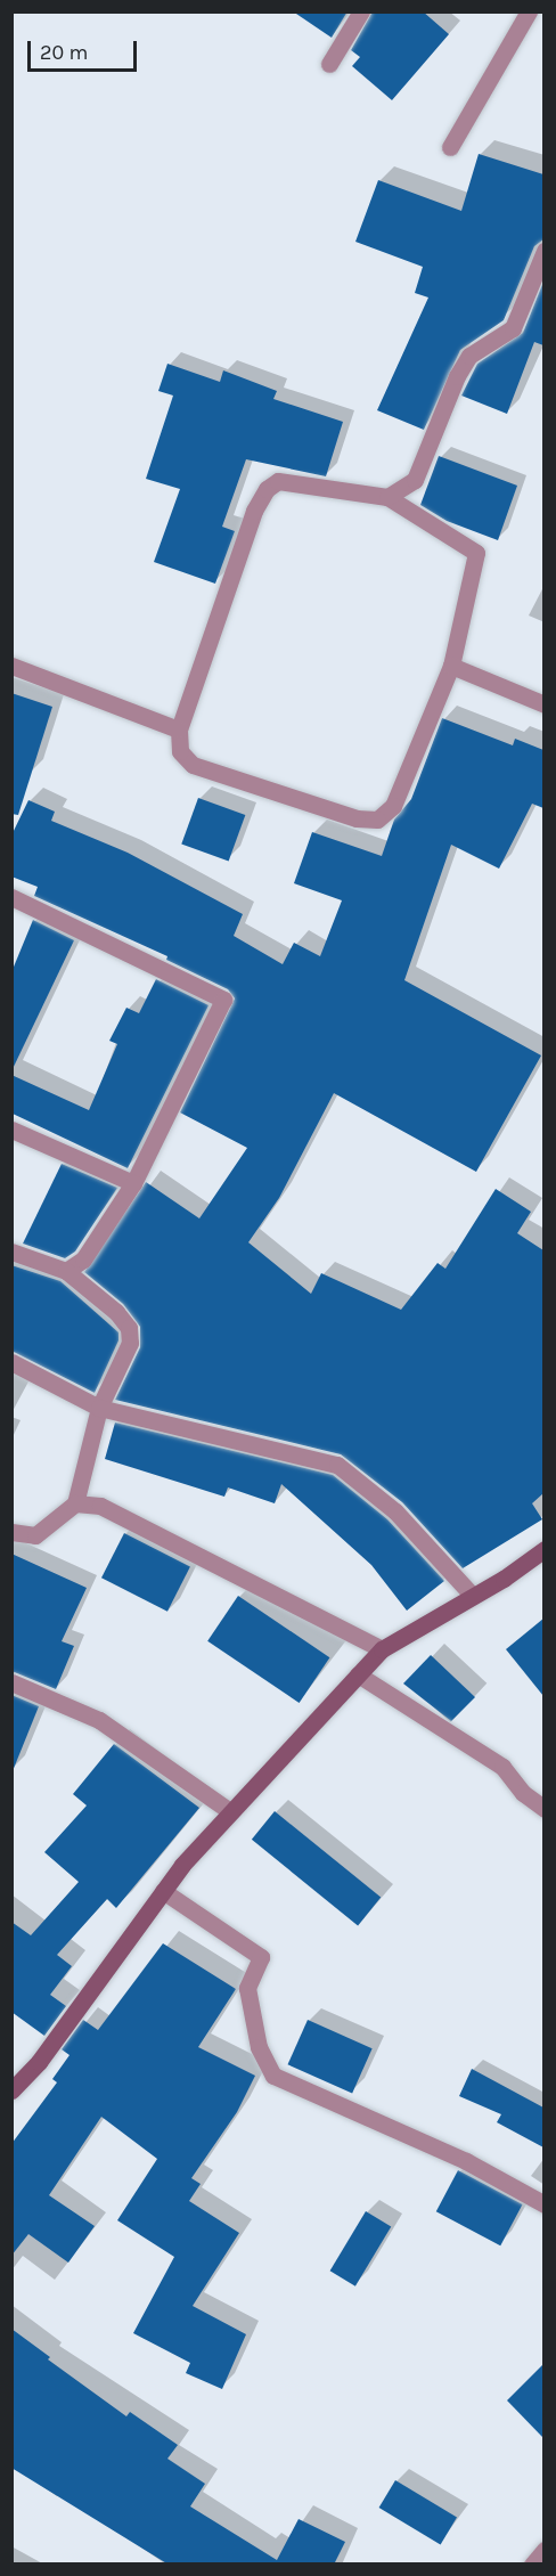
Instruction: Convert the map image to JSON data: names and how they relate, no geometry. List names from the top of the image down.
{
  "scale_bar": "20 m"
}
